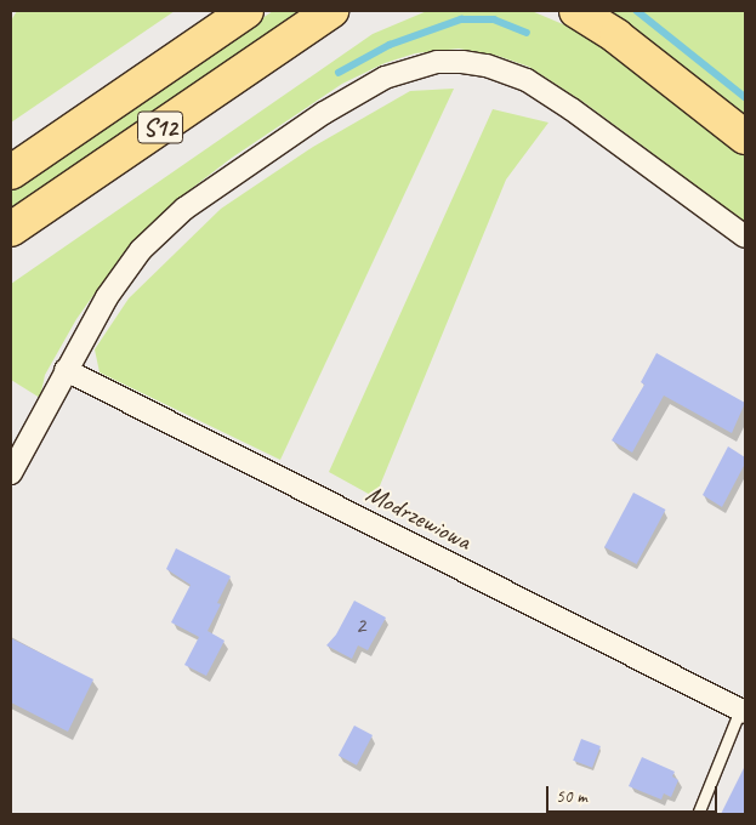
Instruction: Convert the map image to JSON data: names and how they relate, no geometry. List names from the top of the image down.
{
  "streets": {
    "highway": ["S12"],
    "street": ["Modrzewiowa"]
  },
  "house_numbers": ["2"],
  "scale_bar": "50 m"
}
